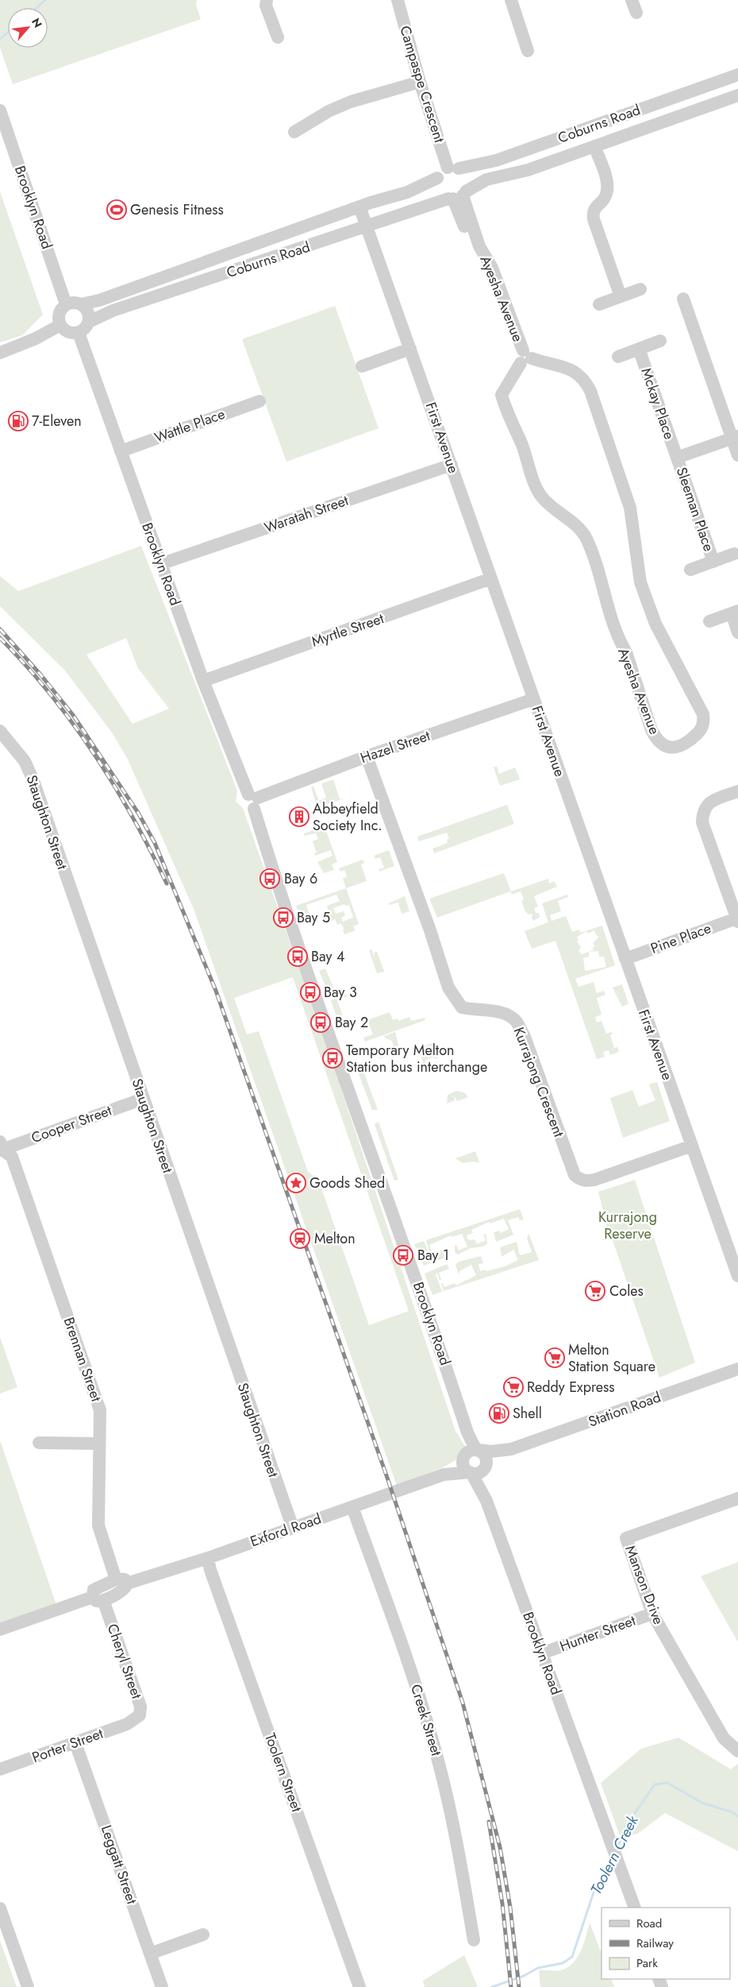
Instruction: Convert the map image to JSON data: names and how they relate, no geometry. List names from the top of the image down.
{
  "streets": {
    "street": [
      "Campaspe Crescent",
      "Coburns Road",
      "Brooklyn Road",
      "Ayesha Avenue",
      "Mckay Place",
      "Wattle Place",
      "First Avenue",
      "Sleeman Place",
      "Waratah Street",
      "Myrtle Street",
      "Hazel Street",
      "Staughton Street",
      "Pine Place",
      "Kurrajong Crescent",
      "Cooper Street",
      "Brennan Street",
      "Station Road",
      "Exford Road",
      "Manson Drive",
      "Hunter Street",
      "Cheryl Street",
      "Creek Street",
      "Porter Street",
      "Toolern Street",
      "Leggatt Street"
    ]
  },
  "crossings": [
    ["Campaspe Crescent", "Coburns Road"],
    ["Campaspe Crescent", "Ayesha Avenue"],
    ["Coburns Road", "Brooklyn Road"],
    ["Coburns Road", "Ayesha Avenue"],
    ["Coburns Road", "First Avenue"],
    ["Brooklyn Road", "Wattle Place"],
    ["Brooklyn Road", "Waratah Street"],
    ["Brooklyn Road", "Myrtle Street"],
    ["Brooklyn Road", "Hazel Street"],
    ["Brooklyn Road", "Station Road"],
    ["Brooklyn Road", "Exford Road"],
    ["Brooklyn Road", "Hunter Street"],
    ["Mckay Place", "Sleeman Place"],
    ["First Avenue", "Waratah Street"],
    ["First Avenue", "Myrtle Street"],
    ["First Avenue", "Hazel Street"],
    ["First Avenue", "Pine Place"],
    ["First Avenue", "Kurrajong Crescent"],
    ["Hazel Street", "Kurrajong Crescent"],
    ["Staughton Street", "Cooper Street"],
    ["Staughton Street", "Exford Road"],
    ["Cooper Street", "Brennan Street"],
    ["Brennan Street", "Exford Road"],
    ["Station Road", "Exford Road"],
    ["Exford Road", "Cheryl Street"],
    ["Exford Road", "Creek Street"],
    ["Exford Road", "Toolern Street"],
    ["Manson Drive", "Hunter Street"],
    ["Cheryl Street", "Porter Street"],
    ["Porter Street", "Leggatt Street"]
  ],
  "water": ["Toolern Creek"],
  "parks": ["Kurrajong Reserve"],
  "places": {
    "sports": ["Genesis Fitness"],
    "fuel station": ["7-Eleven", "Shell"],
    "building": ["Abbeyfield Society Inc."],
    "bus stop": [
      "Bay 6",
      "Bay 5",
      "Bay 4",
      "Bay 3",
      "Bay 2",
      "Temporary Melton Station bus interchange",
      "Bay 1"
    ],
    "place": ["Goods Shed"],
    "station": ["Melton"],
    "supermarket": ["Coles", "Melton Station Square", "Reddy Express"]
  },
  "legend": ["Road", "Railway", "Park"],
  "north": "top right"
}
